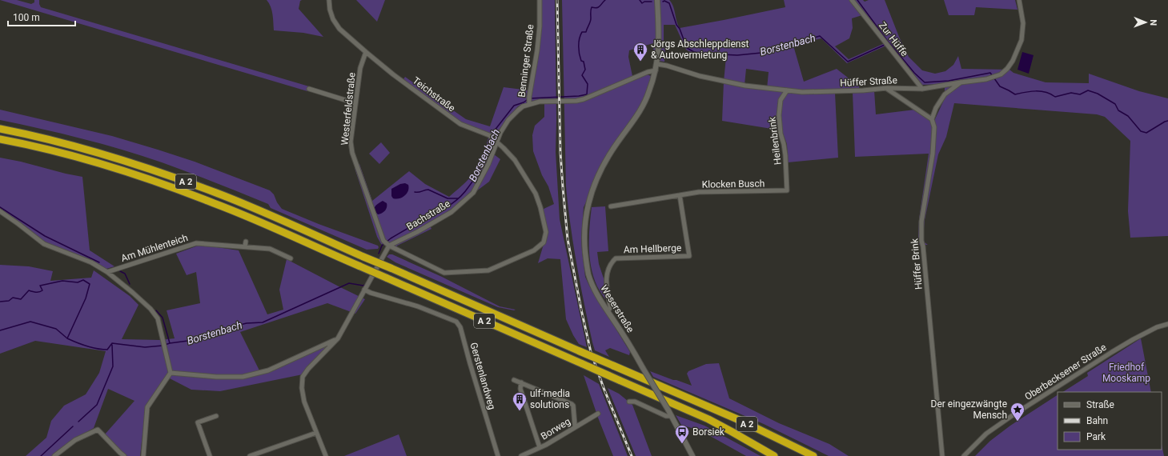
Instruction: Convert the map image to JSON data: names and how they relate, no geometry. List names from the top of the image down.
{
  "streets": {
    "highway": ["A 2"],
    "street": [
      "Zur Hüffe",
      "Benninger Straße",
      "Hüffer Straße",
      "Teichstraße",
      "Westerfeldstraße",
      "Heilenbrink",
      "Klocken Busch",
      "Bachstraße",
      "Am Mühlenteich",
      "Am Hellberge",
      "Hüffer Brink",
      "Weserstraße",
      "Oberbecksener Straße",
      "Gerstenlandweg",
      "Borweg"
    ]
  },
  "crossings": [
    ["Zur Hüffe", "Hüffer Straße"],
    ["Benninger Straße", "Bachstraße"],
    ["Hüffer Straße", "Heilenbrink"],
    ["Hüffer Straße", "Weserstraße"],
    ["Teichstraße", "Westerfeldstraße"],
    ["Teichstraße", "Bachstraße"],
    ["Westerfeldstraße", "Bachstraße"],
    ["Heilenbrink", "Klocken Busch"],
    ["Klocken Busch", "Am Hellberge"],
    ["Bachstraße", "Weserstraße"],
    ["Am Hellberge", "Weserstraße"]
  ],
  "water": ["Borstenbach"],
  "parks": ["Friedhof Mooskamp"],
  "places": {
    "building": ["Jörgs Abschleppdienst & Autovermietung", "ulf-media solutions"],
    "place": ["Der eingezwängte Mensch"],
    "bus stop": ["Borsiek"]
  },
  "legend": ["Straße", "Bahn", "Park"],
  "scale_bar": "100 m",
  "north": "right"
}
